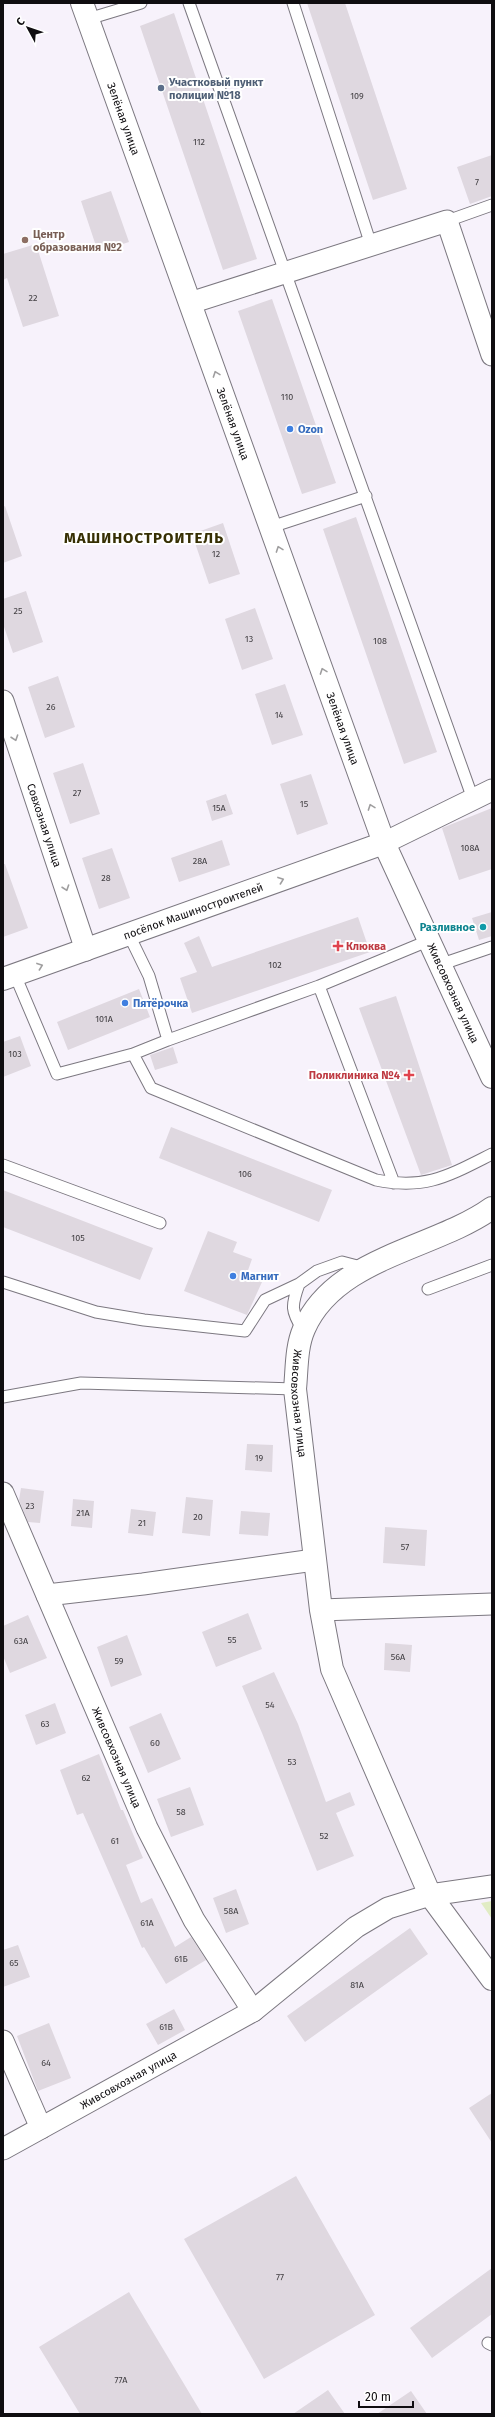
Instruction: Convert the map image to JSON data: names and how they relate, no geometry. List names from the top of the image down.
{
  "streets": {
    "street": [
      "Зелёная улица",
      "Совхозная улица",
      "посёлок Машиностроителей",
      "Живсовхозная улица"
    ]
  },
  "crossings": [
    ["Зелёная улица", "посёлок Машиностроителей"],
    ["Зелёная улица", "Живсовхозная улица"],
    ["Совхозная улица", "посёлок Машиностроителей"],
    ["посёлок Машиностроителей", "Живсовхозная улица"]
  ],
  "one_way": ["Зелёная улица", "Совхозная улица", "посёлок Машиностроителей"],
  "districts": ["МАШИНОСТРОИТЕЛЬ"],
  "places": {
    "other": [
      "Участковый пункт полиции №18",
      "Центр образования №2",
      "Ozon",
      "Разливное",
      "Пятёрочка",
      "Магнит"
    ],
    "health": ["Клюква", "Поликлиника №4"]
  },
  "house_numbers": [
    "109",
    "112",
    "7",
    "22",
    "110",
    "12",
    "25",
    "13",
    "108",
    "26",
    "14",
    "27",
    "15",
    "15А",
    "108А",
    "28А",
    "28",
    "102",
    "101А",
    "103",
    "106",
    "105",
    "19",
    "23",
    "21А",
    "20",
    "21",
    "57",
    "55",
    "63А",
    "56А",
    "59",
    "54",
    "63",
    "60",
    "53",
    "62",
    "58",
    "52",
    "61",
    "58А",
    "61А",
    "61Б",
    "65",
    "81А",
    "61В",
    "64",
    "77",
    "77А"
  ],
  "scale_bar": "20 m",
  "north": "top left"
}
